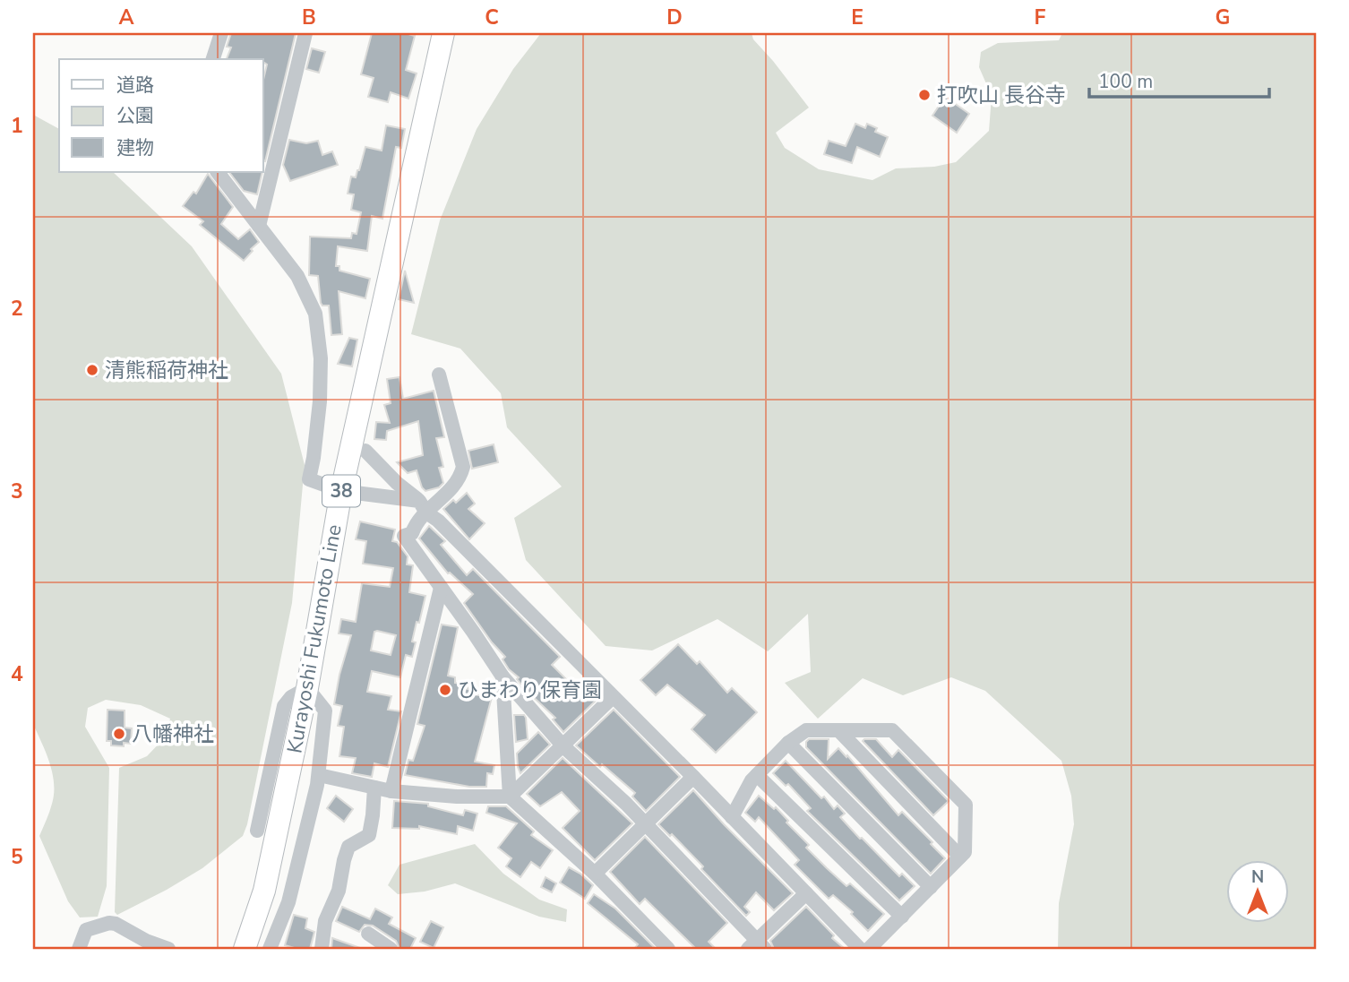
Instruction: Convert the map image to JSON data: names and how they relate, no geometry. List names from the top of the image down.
{
  "streets": {
    "main road": ["38", "Kurayoshi Fukumoto Line"]
  },
  "places": [
    "打吹山 長谷寺",
    "清熊稲荷神社",
    "ひまわり保育園",
    "八幡神社"
  ],
  "legend": ["道路", "公園", "建物"],
  "scale_bar": "100 m",
  "north": "top",
  "grid": {
    "columns": [
      "A",
      "B",
      "C",
      "D",
      "E",
      "F",
      "G"
    ],
    "rows": [
      "1",
      "2",
      "3",
      "4",
      "5"
    ]
  }
}
